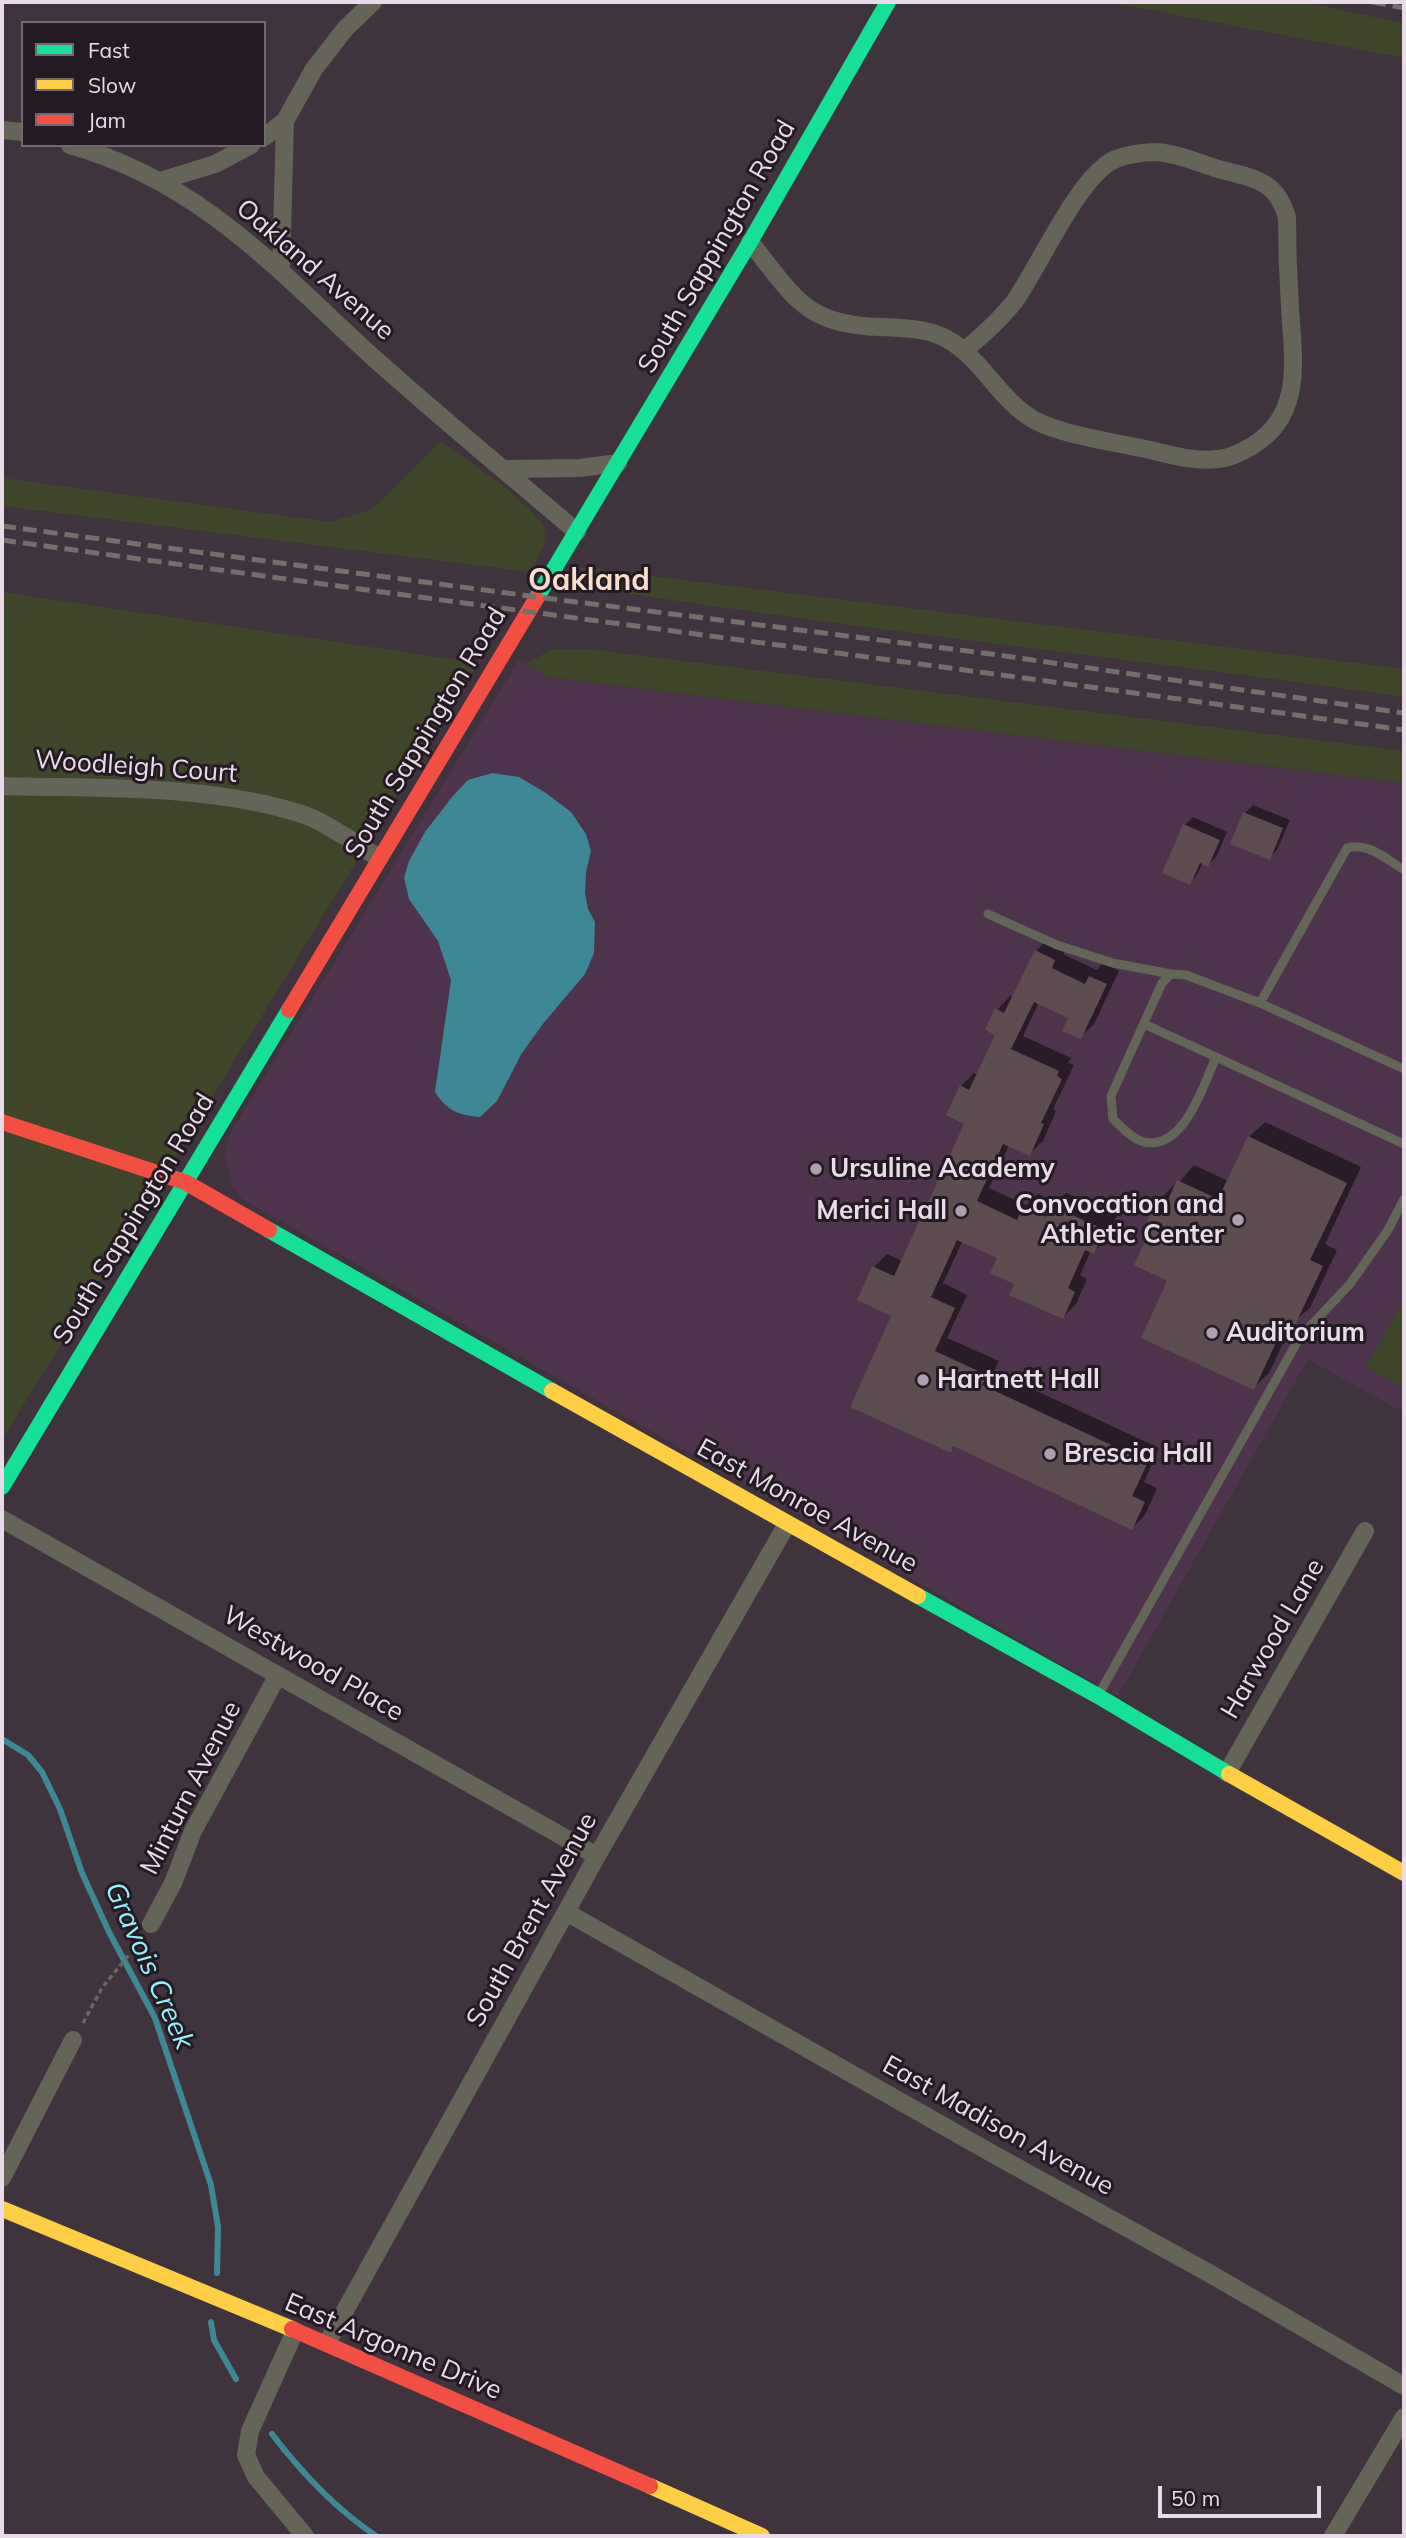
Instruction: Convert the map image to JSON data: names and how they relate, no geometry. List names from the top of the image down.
{
  "streets": {
    "street": [
      "South Sappington Road",
      "Oakland Avenue",
      "Woodleigh Court",
      "East Monroe Avenue",
      "Harwood Lane",
      "Westwood Place",
      "Minturn Avenue",
      "South Brent Avenue",
      "East Madison Avenue",
      "East Argonne Drive"
    ]
  },
  "crossings": [
    ["South Sappington Road", "Oakland Avenue"],
    ["South Sappington Road", "Woodleigh Court"],
    ["South Sappington Road", "East Monroe Avenue"],
    ["East Monroe Avenue", "Harwood Lane"],
    ["East Monroe Avenue", "South Brent Avenue"],
    ["Westwood Place", "Minturn Avenue"],
    ["Westwood Place", "South Brent Avenue"],
    ["South Brent Avenue", "East Madison Avenue"],
    ["South Brent Avenue", "East Argonne Drive"]
  ],
  "districts": ["Oakland"],
  "water": ["Gravois Creek"],
  "places": [
    "Ursuline Academy",
    "Merici Hall",
    "Convocation and Athletic Center",
    "Auditorium",
    "Hartnett Hall",
    "Brescia Hall"
  ],
  "legend": ["Fast", "Slow", "Jam"],
  "scale_bar": "50 m"
}
